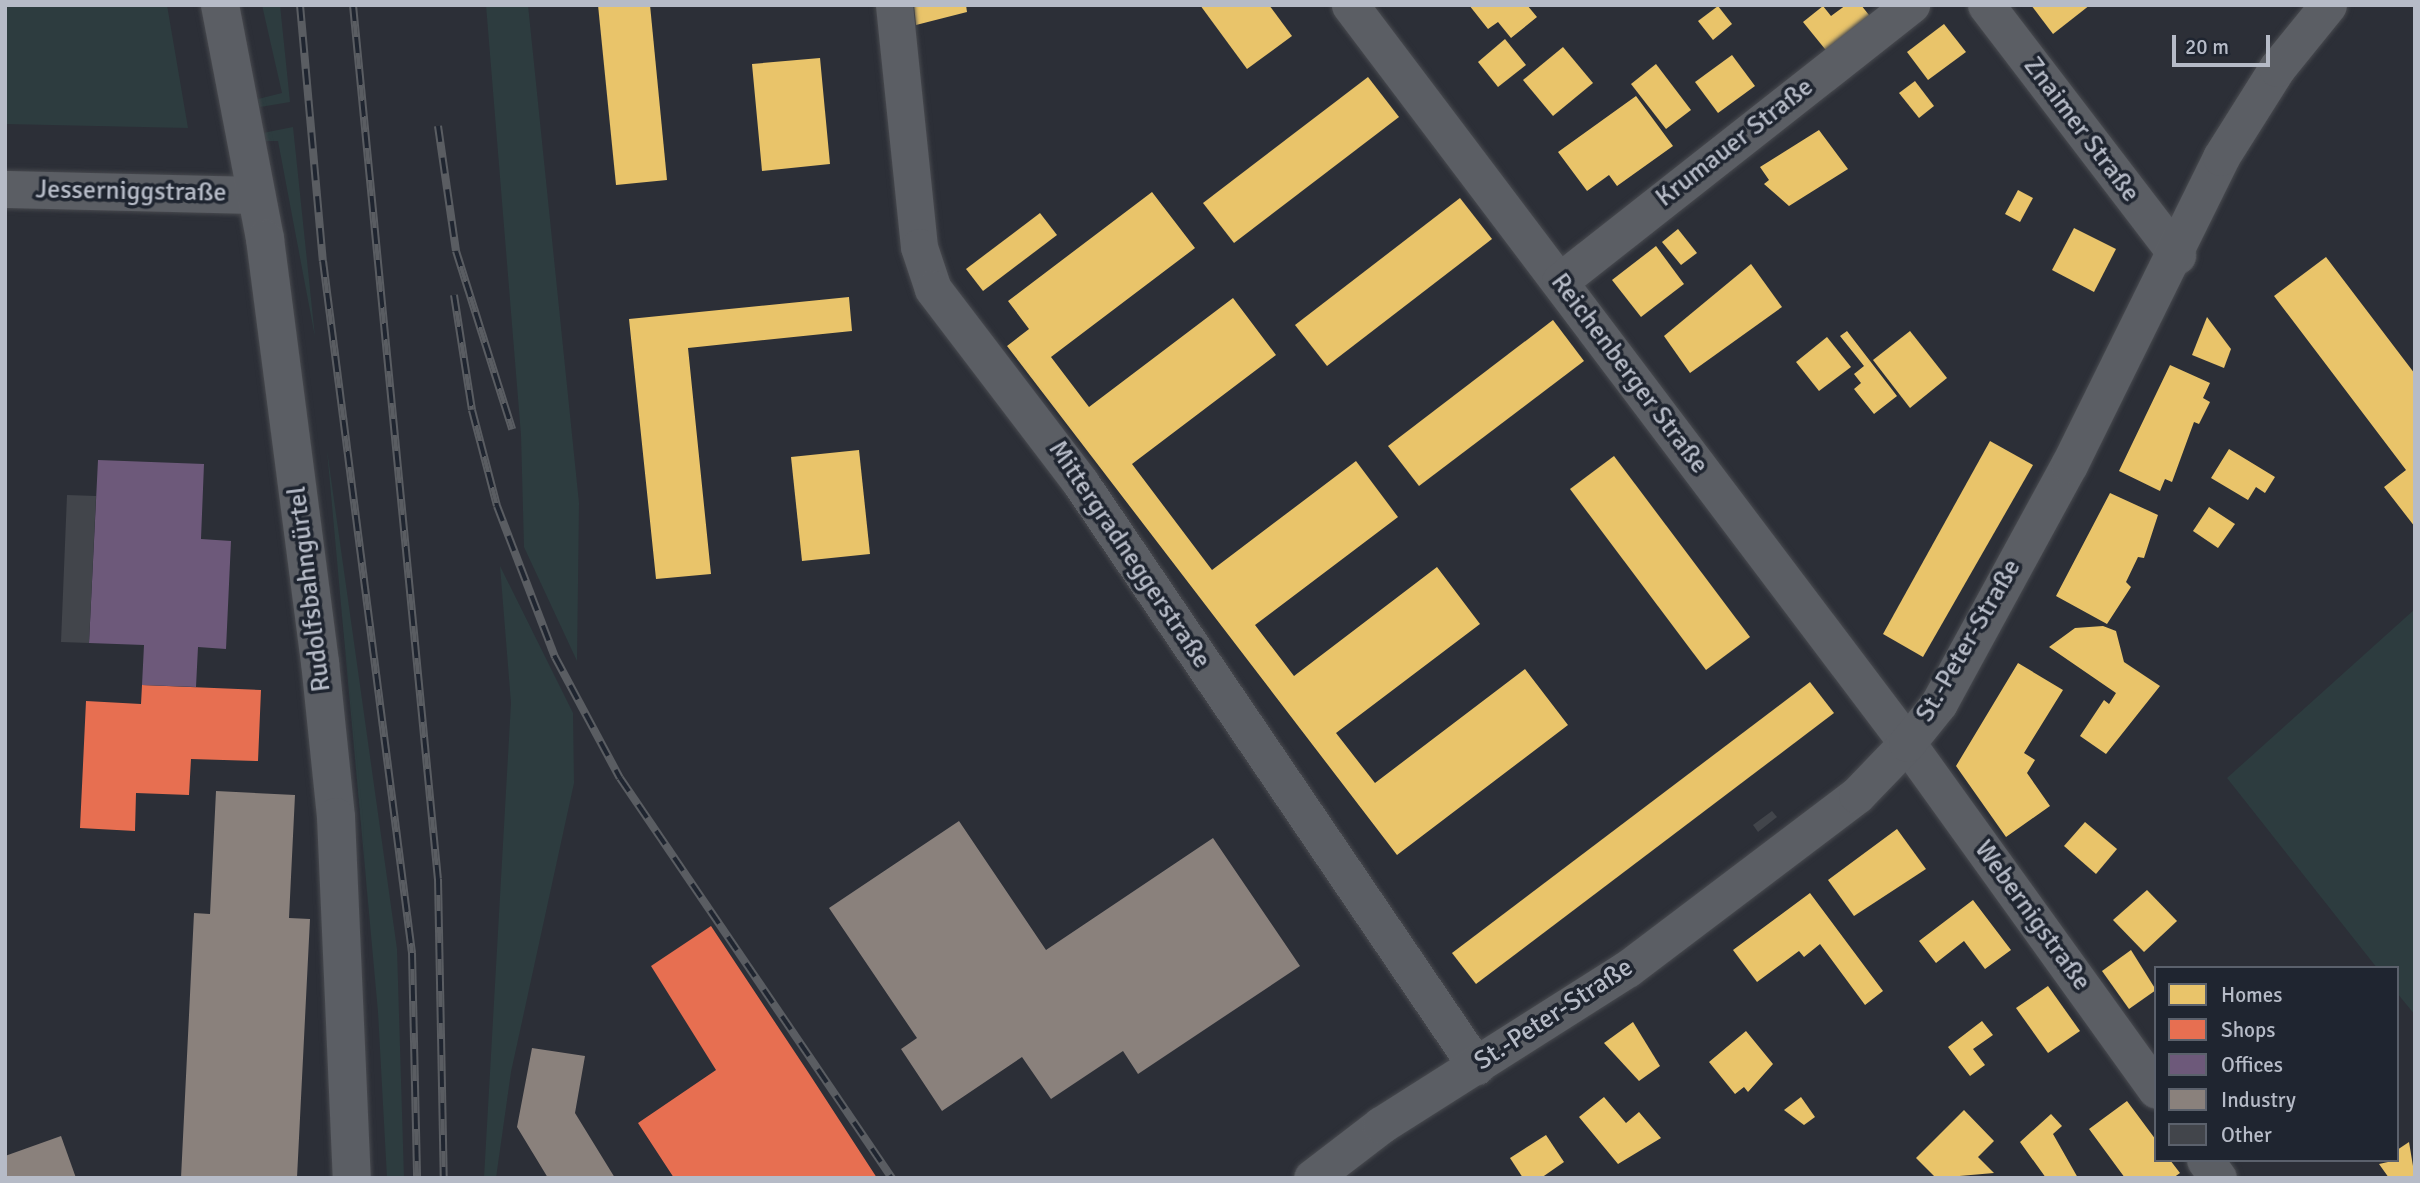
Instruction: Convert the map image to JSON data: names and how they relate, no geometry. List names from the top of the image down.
{
  "streets": {
    "street": [
      "Znaimer Straße",
      "Krumauer Straße",
      "Jesserniggstraße",
      "Reichenberger Straße",
      "Mittergradneggerstraße",
      "Rudolfsbahngürtel",
      "St.-Peter-Straße",
      "Webernigstraße"
    ]
  },
  "crossings": [
    ["Znaimer Straße", "St.-Peter-Straße"],
    ["Krumauer Straße", "Reichenberger Straße"],
    ["Jesserniggstraße", "Rudolfsbahngürtel"],
    ["Reichenberger Straße", "St.-Peter-Straße"],
    ["Reichenberger Straße", "Webernigstraße"],
    ["Mittergradneggerstraße", "St.-Peter-Straße"],
    ["St.-Peter-Straße", "Webernigstraße"]
  ],
  "legend": [
    "Homes",
    "Shops",
    "Offices",
    "Industry",
    "Other"
  ],
  "scale_bar": "20 m"
}
